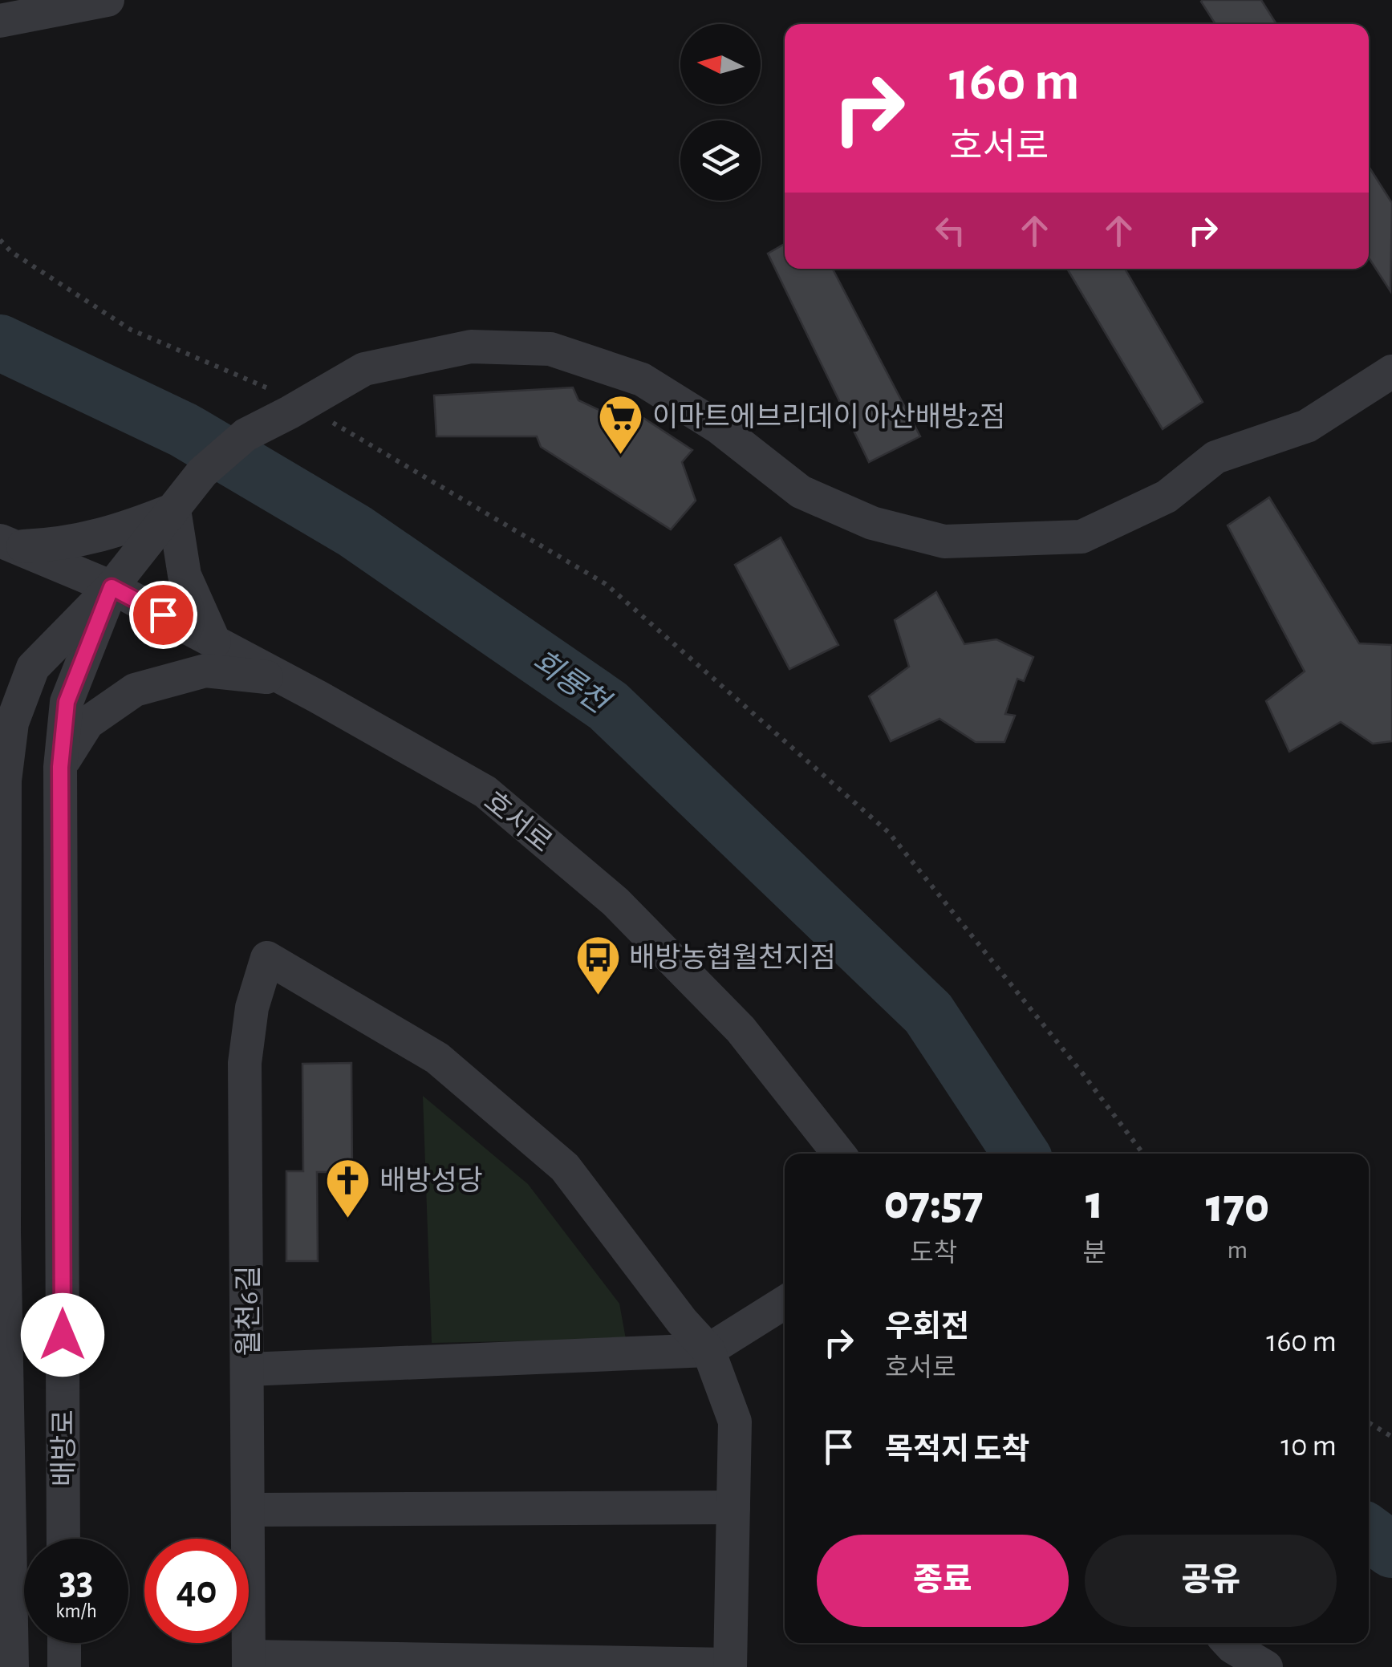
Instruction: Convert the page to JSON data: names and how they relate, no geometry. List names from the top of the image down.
{
  "streets": {
    "street": ["호서로", "월천6길", "배방로"]
  },
  "crossings": [
    ["호서로", "배방로"]
  ],
  "water": ["회룡천"],
  "places": {
    "supermarket": ["이마트에브리데이 아산배방2점"],
    "bus stop": ["배방농협월천지점"],
    "church": ["배방성당"]
  },
  "north": "left",
  "page": {
    "turn": ["160 m", "호서로"],
    "eta": [
      "07:57",
      "도착",
      "1",
      "분",
      "170",
      "m"
    ],
    "list": [
      {
        "name": "우회전",
        "note": "호서로",
        "value": "160 m"
      },
      {
        "name": "목적지 도착",
        "value": "10 m"
      }
    ],
    "buttons": ["종료", "공유"],
    "speed": "33 km/h",
    "limit": "40"
  }
}
